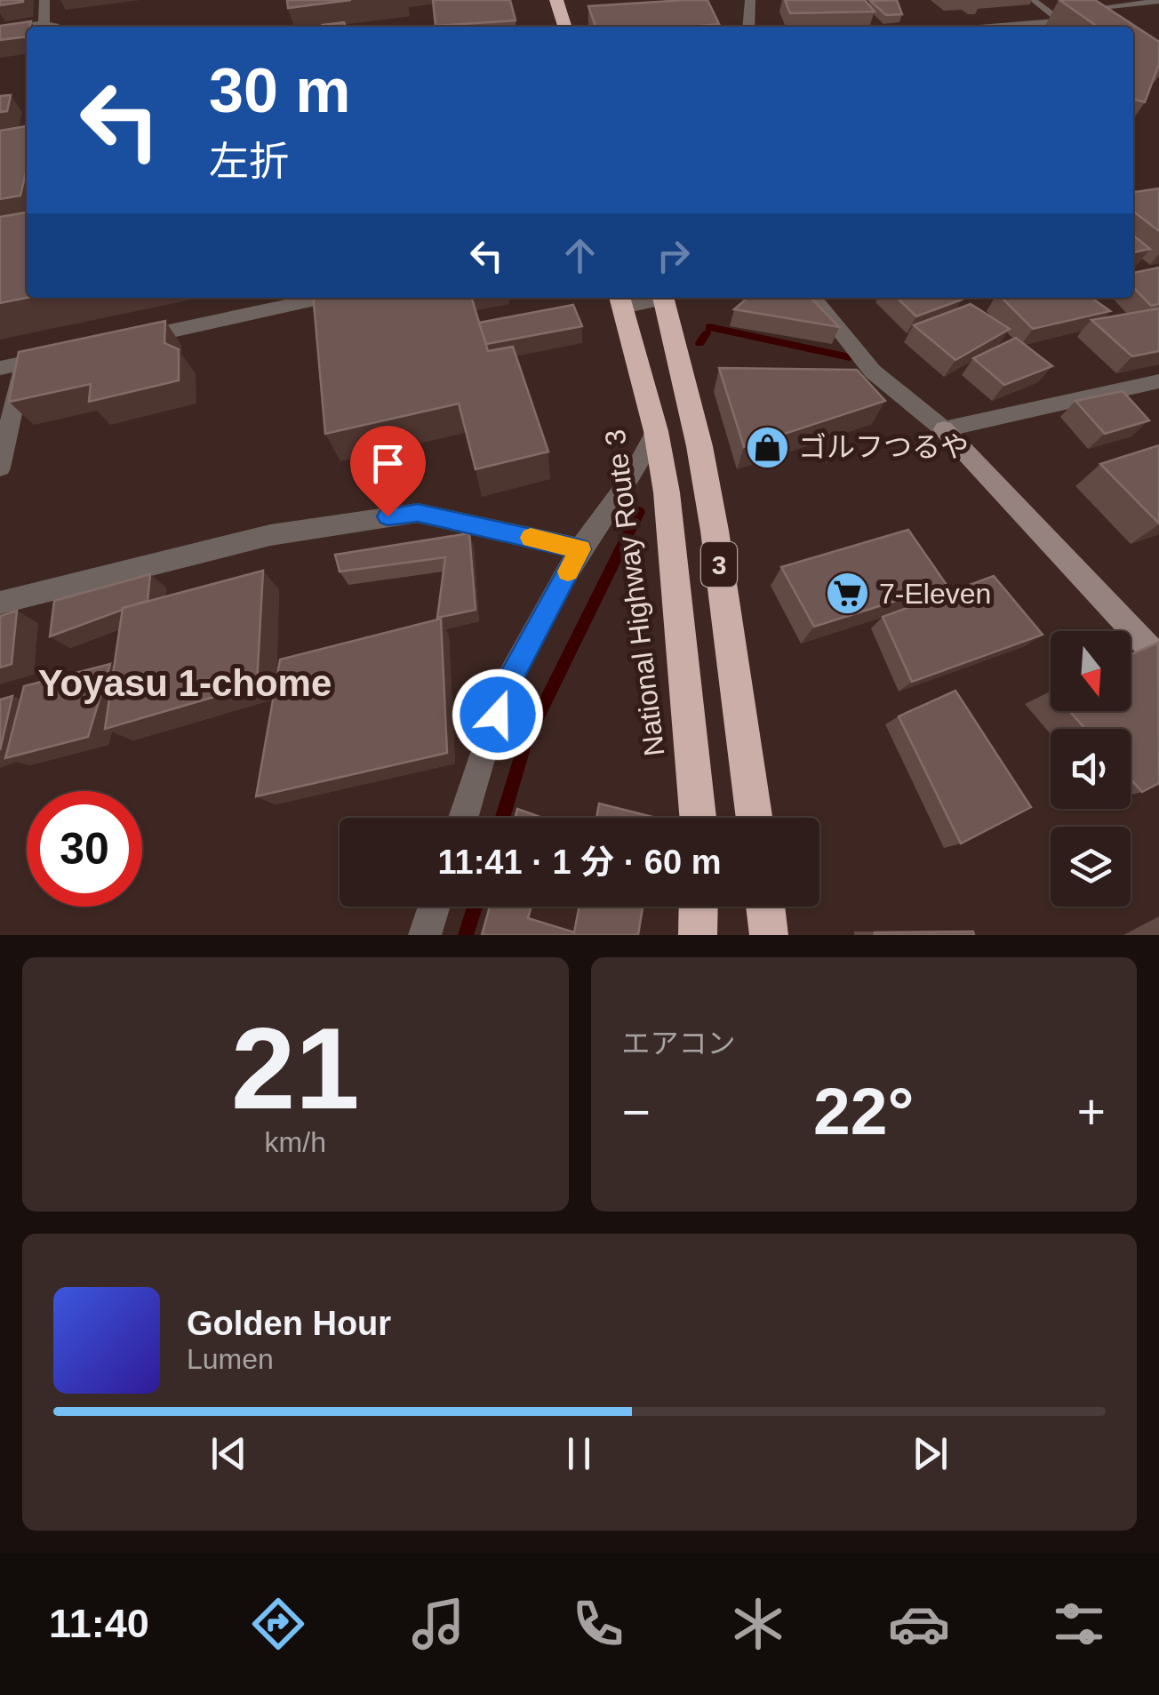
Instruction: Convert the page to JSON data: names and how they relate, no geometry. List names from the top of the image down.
{
  "streets": {
    "highway": ["3", "National Highway Route 3"]
  },
  "districts": ["Yoyasu 1-chome"],
  "places": {
    "shop": ["ゴルフつるや"],
    "supermarket": ["7-Eleven"]
  },
  "north": "bottom",
  "page": {
    "turn": ["30 m", "左折"],
    "limit": "30",
    "trip": "11:41 · 1 分 · 60 m",
    "tile": [
      ["21", "km/h"],
      "エアコン"
    ],
    "heat": ["−", "22°", "+"],
    "song": ["Golden Hour", "Lumen"],
    "tabs": "11:40"
  }
}
